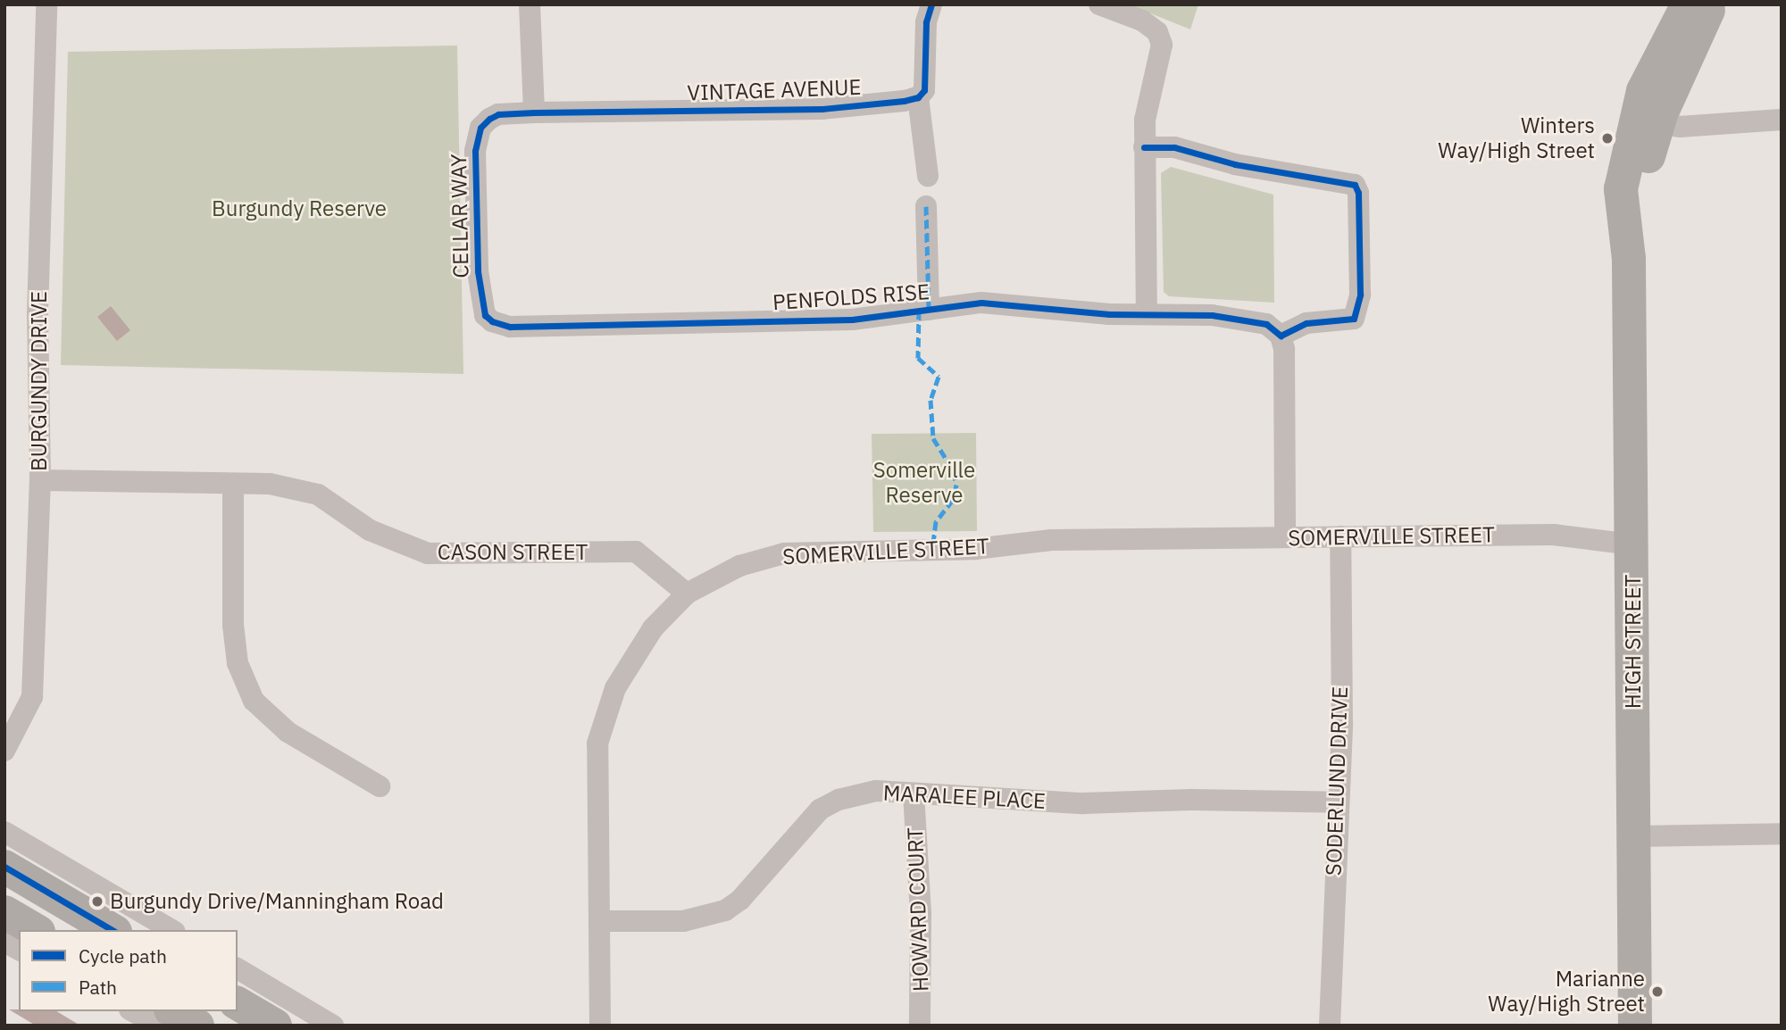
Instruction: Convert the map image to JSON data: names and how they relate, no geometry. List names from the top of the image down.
{
  "streets": {
    "main road": ["HIGH STREET"],
    "street": [
      "VINTAGE AVENUE",
      "CELLAR WAY",
      "PENFOLDS RISE",
      "BURGUNDY DRIVE",
      "SOMERVILLE STREET",
      "CASON STREET",
      "SODERLUND DRIVE",
      "MARALEE PLACE",
      "HOWARD COURT"
    ]
  },
  "crossings": [
    ["VINTAGE AVENUE", "CELLAR WAY"],
    ["CELLAR WAY", "PENFOLDS RISE"],
    ["BURGUNDY DRIVE", "CASON STREET"],
    ["SOMERVILLE STREET", "CASON STREET"],
    ["SOMERVILLE STREET", "HIGH STREET"],
    ["SOMERVILLE STREET", "SODERLUND DRIVE"],
    ["SOMERVILLE STREET", "MARALEE PLACE"],
    ["SODERLUND DRIVE", "MARALEE PLACE"],
    ["MARALEE PLACE", "HOWARD COURT"]
  ],
  "parks": ["Burgundy Reserve", "Somerville Reserve"],
  "places": ["Winters Way/High Street", "Burgundy Drive/Manningham Road", "Marianne Way/High Street"],
  "legend": ["Cycle path", "Path"]
}
